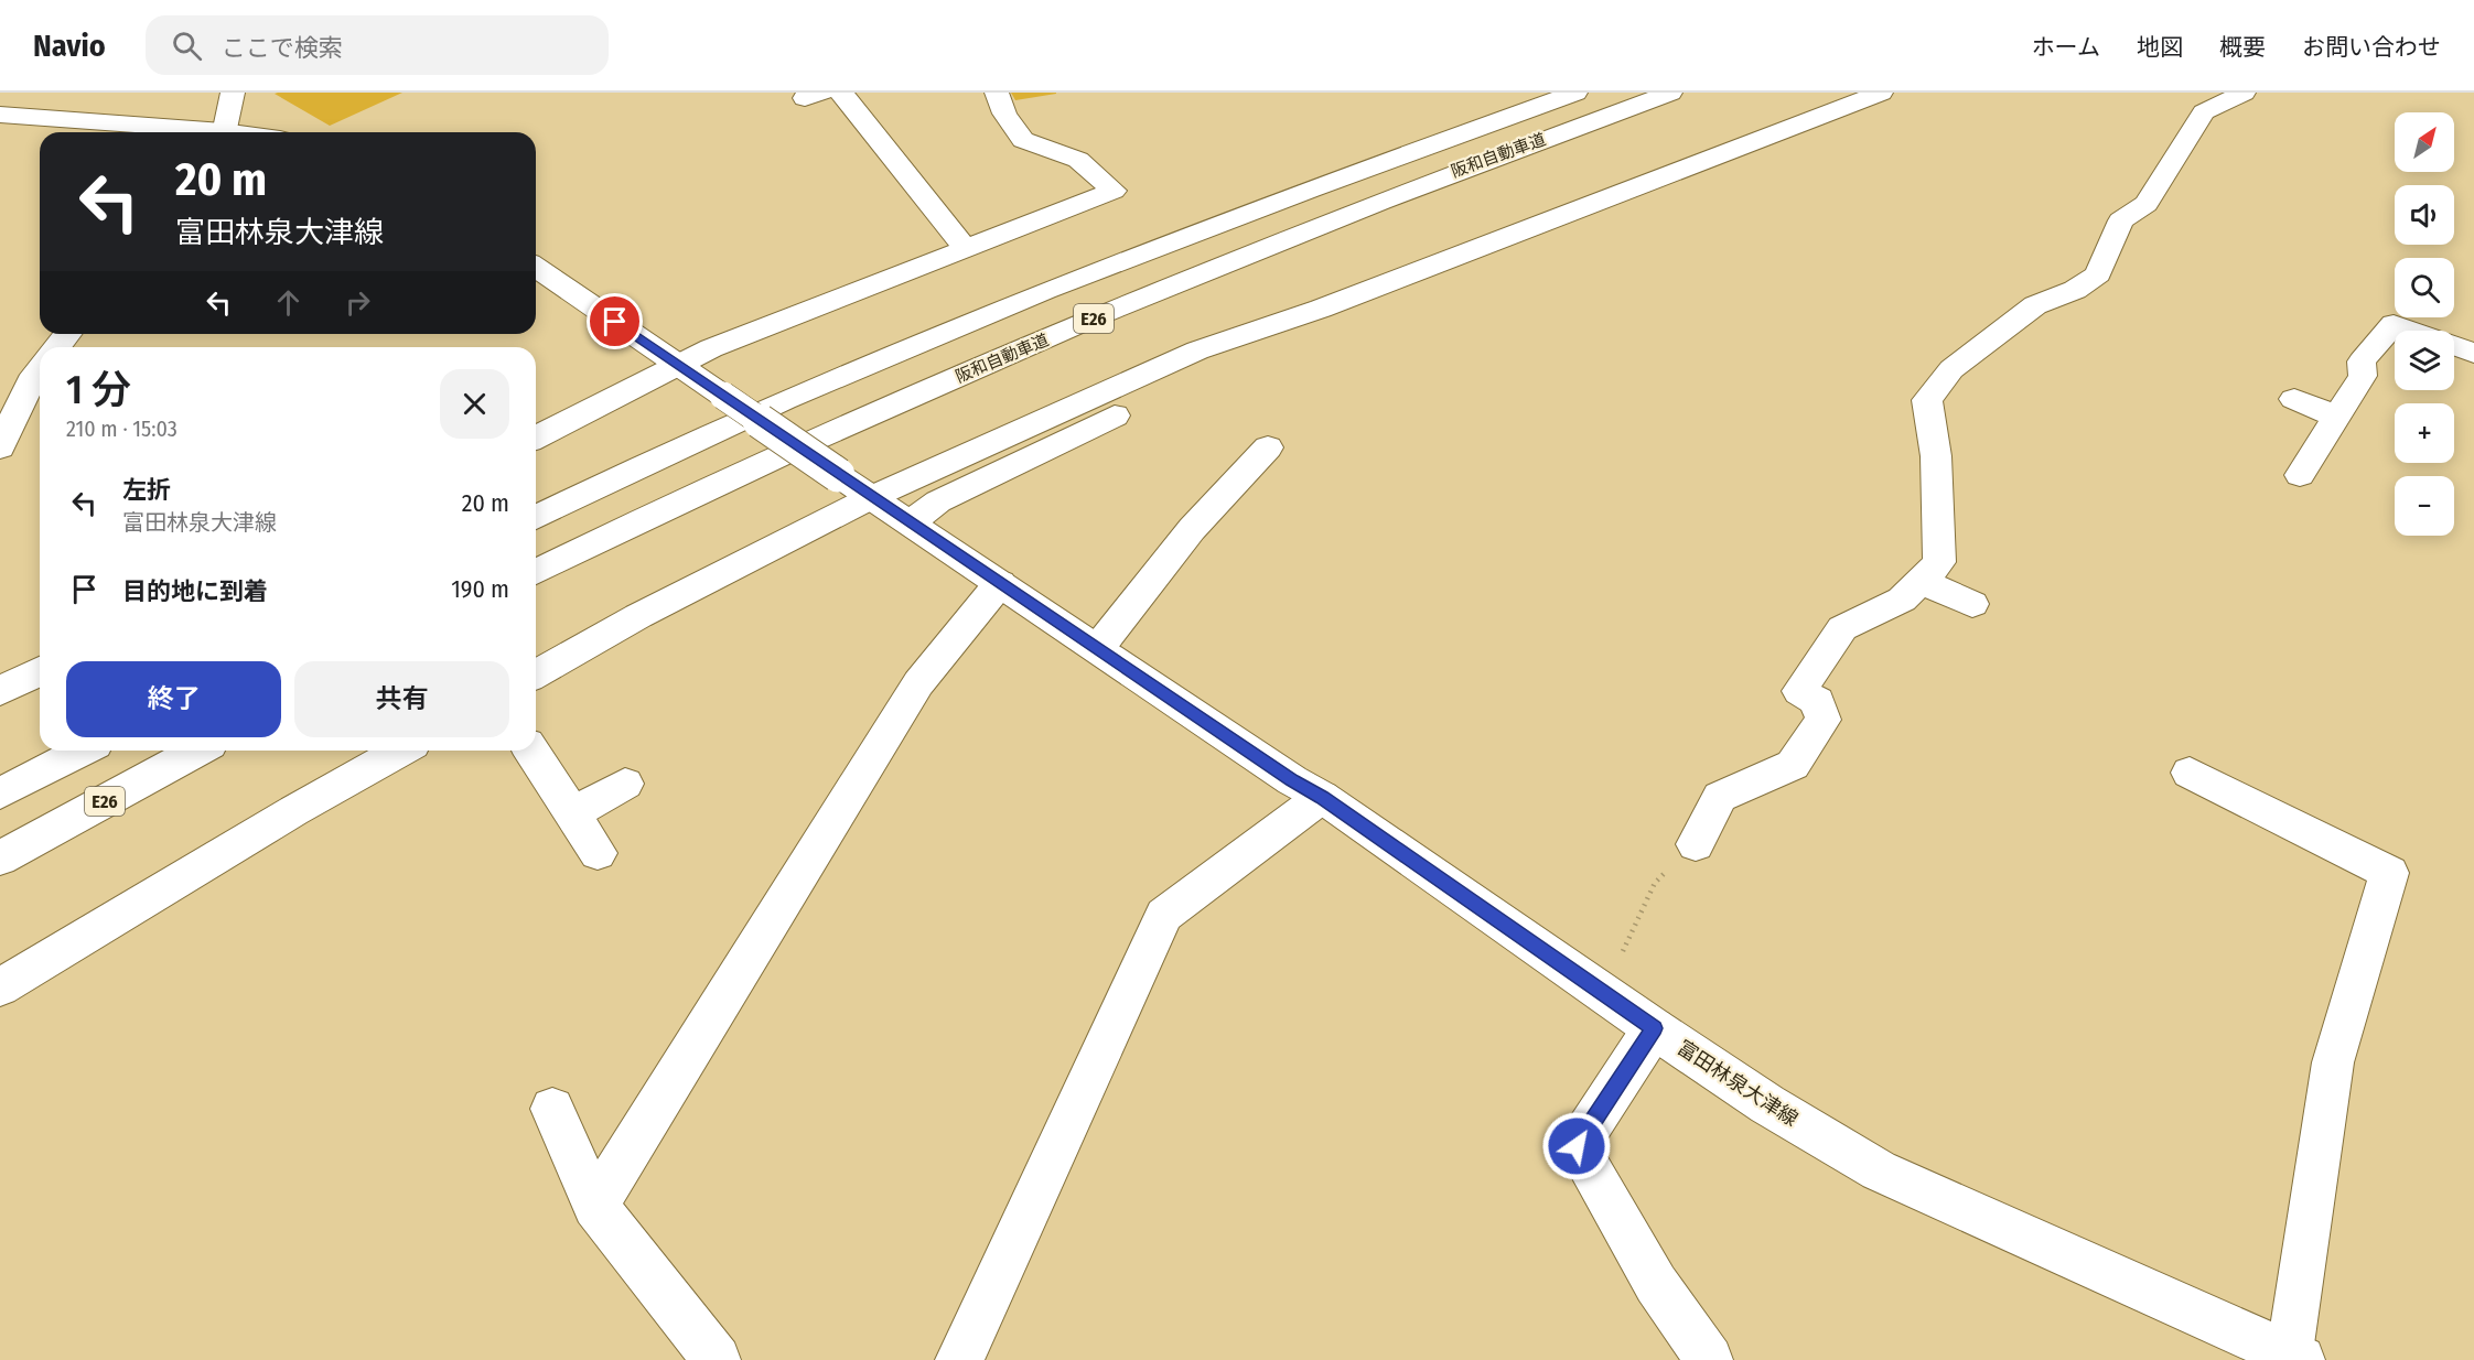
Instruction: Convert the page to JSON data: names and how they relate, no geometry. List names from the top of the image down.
{
  "streets": {
    "main road": ["阪和自動車道", "E26", "富田林泉大津線"]
  },
  "north": "top right",
  "page": {
    "header": "Navio",
    "search": "ここで検索",
    "nav": [
      "ホーム",
      "地図",
      "概要",
      "お問い合わせ"
    ],
    "map_buttons": ["+", "−"],
    "turn": ["20 m", "富田林泉大津線"],
    "heading": ["1 分", "210 m · 15:03"],
    "list": [
      {
        "name": "左折",
        "note": "富田林泉大津線",
        "value": "20 m"
      },
      {
        "name": "目的地に到着",
        "value": "190 m"
      }
    ],
    "buttons": ["終了", "共有"]
  }
}
